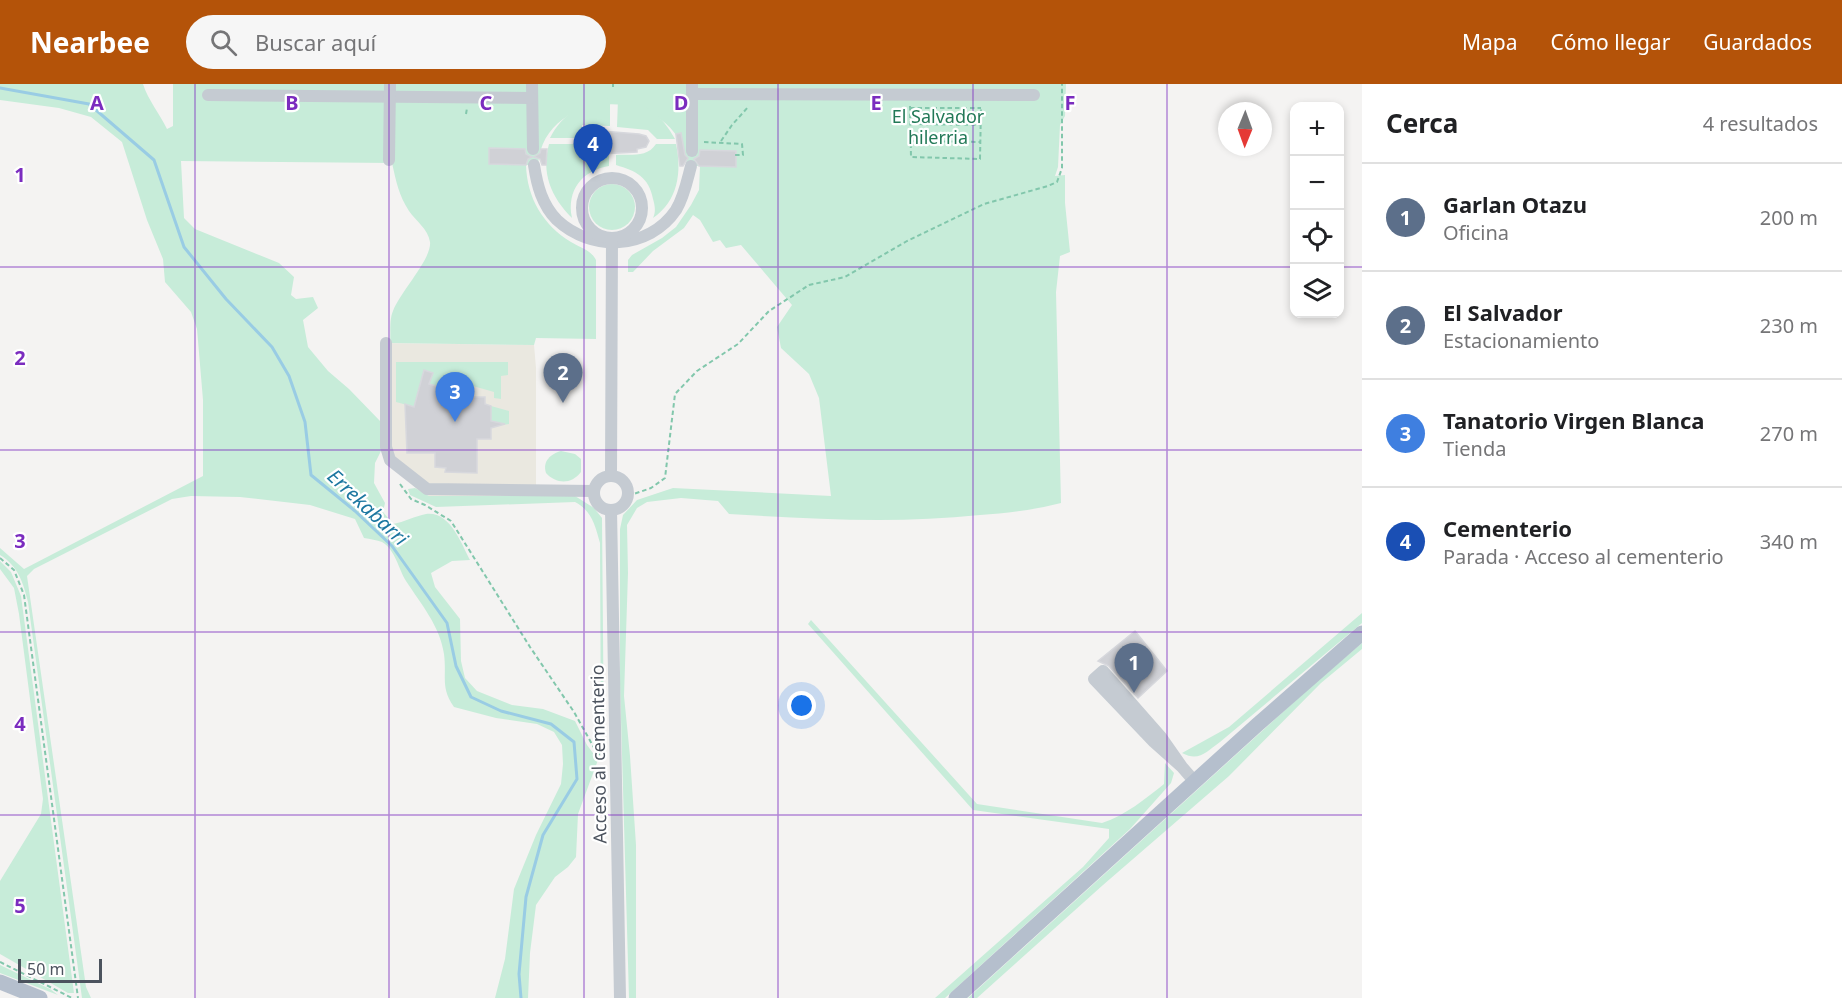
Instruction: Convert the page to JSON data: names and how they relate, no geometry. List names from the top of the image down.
{
  "streets": {
    "street": ["Acceso al cementerio"]
  },
  "water": ["Errekabarri"],
  "parks": ["El Salvador hilerria"],
  "scale_bar": "50 m",
  "north": "bottom",
  "page": {
    "header": "Nearbee",
    "search": "Buscar aquí",
    "nav": ["Mapa", "Cómo llegar", "Guardados"],
    "heading": ["Cerca", "4 resultados"],
    "map_buttons": ["+", "−"],
    "pins": [
      "4",
      "2",
      "3",
      "1"
    ],
    "list": [
      {
        "mark": "1",
        "name": "Garlan Otazu",
        "note": "Oficina",
        "value": "200 m"
      },
      {
        "mark": "2",
        "name": "El Salvador",
        "note": "Estacionamiento",
        "value": "230 m"
      },
      {
        "mark": "3",
        "name": "Tanatorio Virgen Blanca",
        "note": "Tienda",
        "value": "270 m"
      },
      {
        "mark": "4",
        "name": "Cementerio",
        "note": "Parada · Acceso al cementerio",
        "value": "340 m"
      }
    ],
    "scale": "50 m"
  },
  "grid": {
    "columns": [
      "A",
      "B",
      "C",
      "D",
      "E",
      "F"
    ],
    "rows": [
      "1",
      "2",
      "3",
      "4",
      "5"
    ]
  }
}
